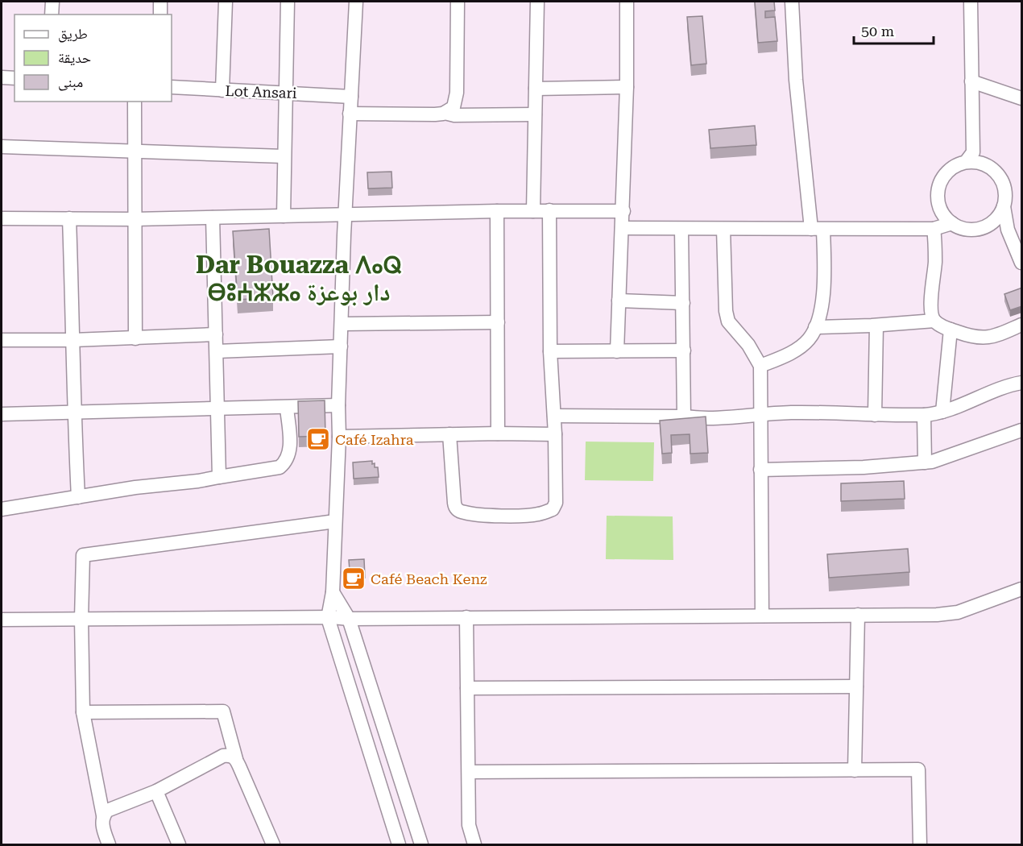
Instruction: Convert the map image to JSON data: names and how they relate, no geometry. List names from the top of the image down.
{
  "streets": {
    "street": ["Lot Ansari"]
  },
  "districts": ["Dar Bouazza ⴷⴰⵕ ⴱⵓⵄⵣⵣⴰ دار بوعزة"],
  "places": {
    "cafe": ["Café Izahra", "Café Beach Kenz"]
  },
  "legend": ["طريق", "حديقة", "مبنى"],
  "scale_bar": "50 m"
}
